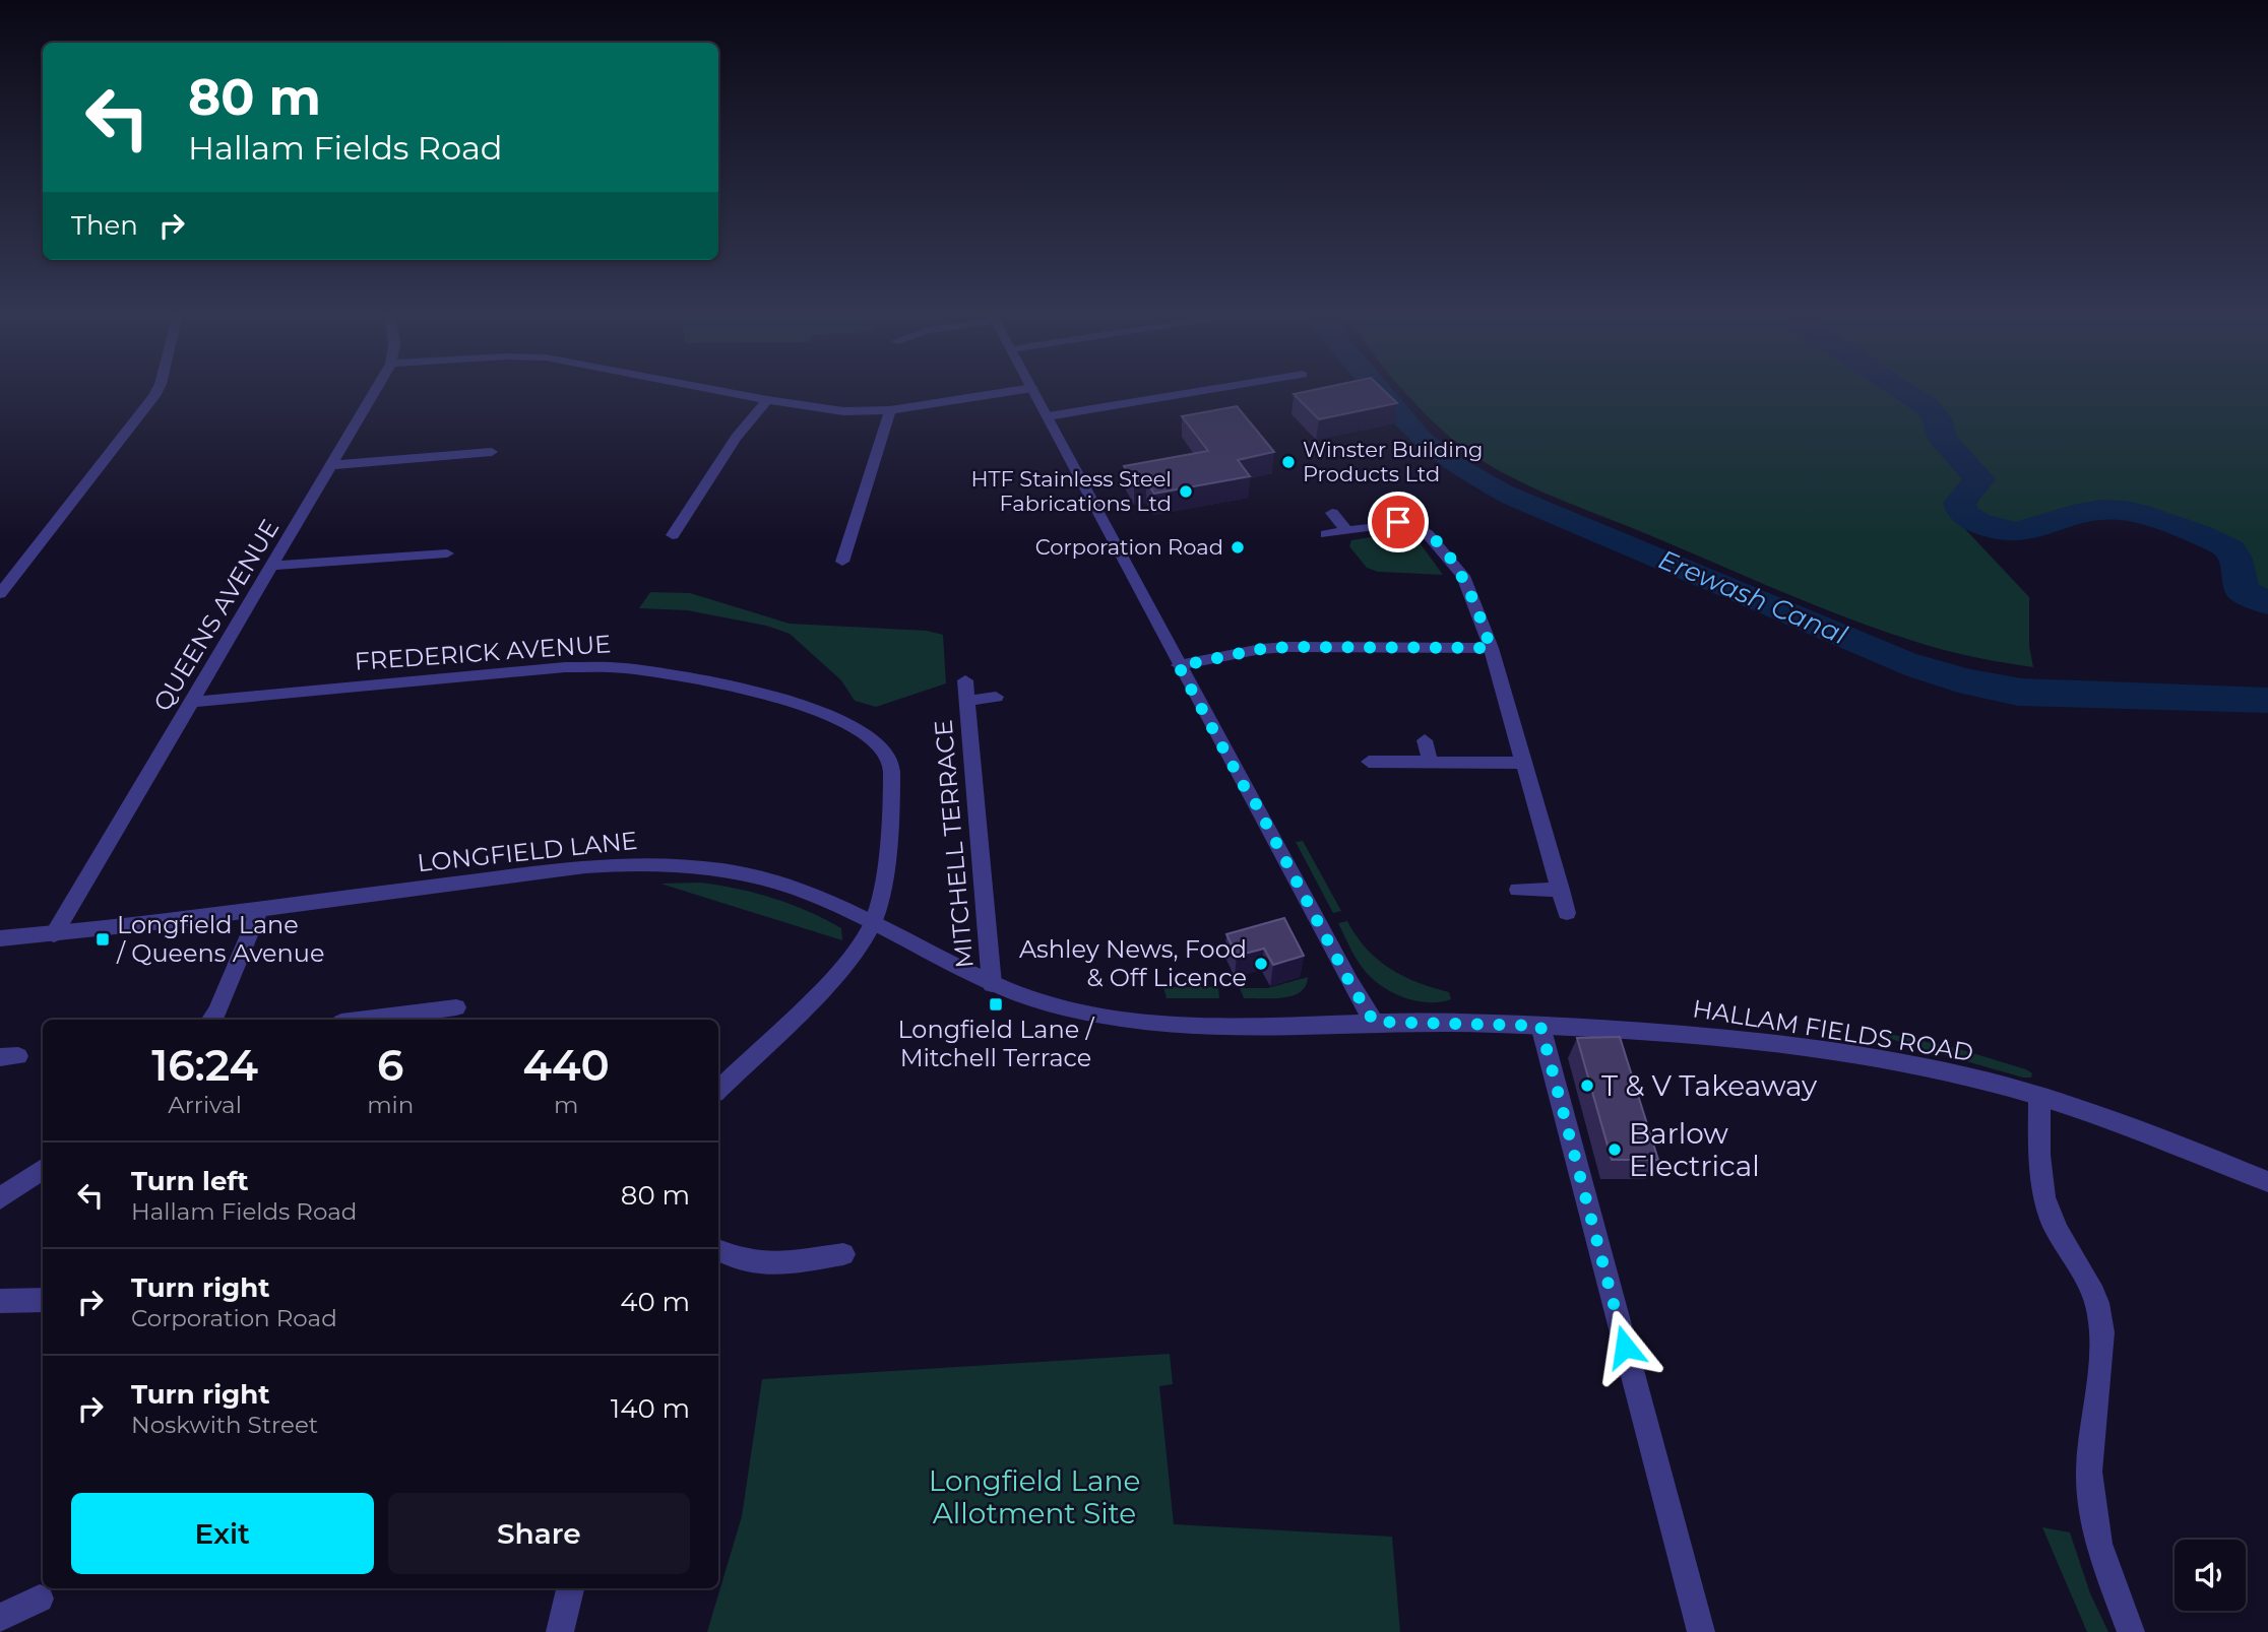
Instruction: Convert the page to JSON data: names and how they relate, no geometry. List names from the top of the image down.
{
  "streets": {
    "street": [
      "QUEENS AVENUE",
      "FREDERICK AVENUE",
      "MITCHELL TERRACE",
      "LONGFIELD LANE",
      "HALLAM FIELDS ROAD"
    ]
  },
  "crossings": [
    ["QUEENS AVENUE", "FREDERICK AVENUE"],
    ["QUEENS AVENUE", "LONGFIELD LANE"],
    ["FREDERICK AVENUE", "LONGFIELD LANE"],
    ["MITCHELL TERRACE", "LONGFIELD LANE"],
    ["LONGFIELD LANE", "HALLAM FIELDS ROAD"]
  ],
  "water": ["Erewash Canal"],
  "parks": ["Longfield Lane Allotment Site"],
  "places": {
    "other": [
      "Winster Building Products Ltd",
      "HTF Stainless Steel Fabrications Ltd",
      "Corporation Road",
      "Ashley News, Food & Off Licence",
      "T & V Takeaway",
      "Barlow Electrical"
    ],
    "transit": ["Longfield Lane / Queens Avenue", "Longfield Lane / Mitchell Terrace"]
  },
  "page": {
    "turn": ["80 m", "Hallam Fields Road"],
    "then": "Then",
    "eta": [
      "16:24",
      "Arrival",
      "6",
      "min",
      "440",
      "m"
    ],
    "list": [
      {
        "name": "Turn left",
        "note": "Hallam Fields Road",
        "value": "80 m"
      },
      {
        "name": "Turn right",
        "note": "Corporation Road",
        "value": "40 m"
      },
      {
        "name": "Turn right",
        "note": "Noskwith Street",
        "value": "140 m"
      }
    ],
    "buttons": ["Exit", "Share"]
  }
}
